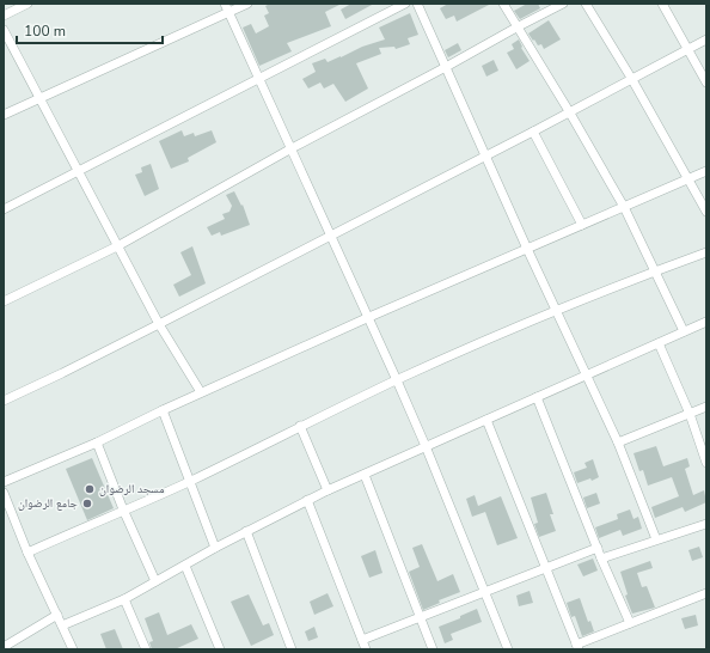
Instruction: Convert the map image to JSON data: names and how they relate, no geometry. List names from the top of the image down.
{
  "places": ["مسجد الرضوان", "جامع الرضوان"],
  "scale_bar": "100 m"
}
